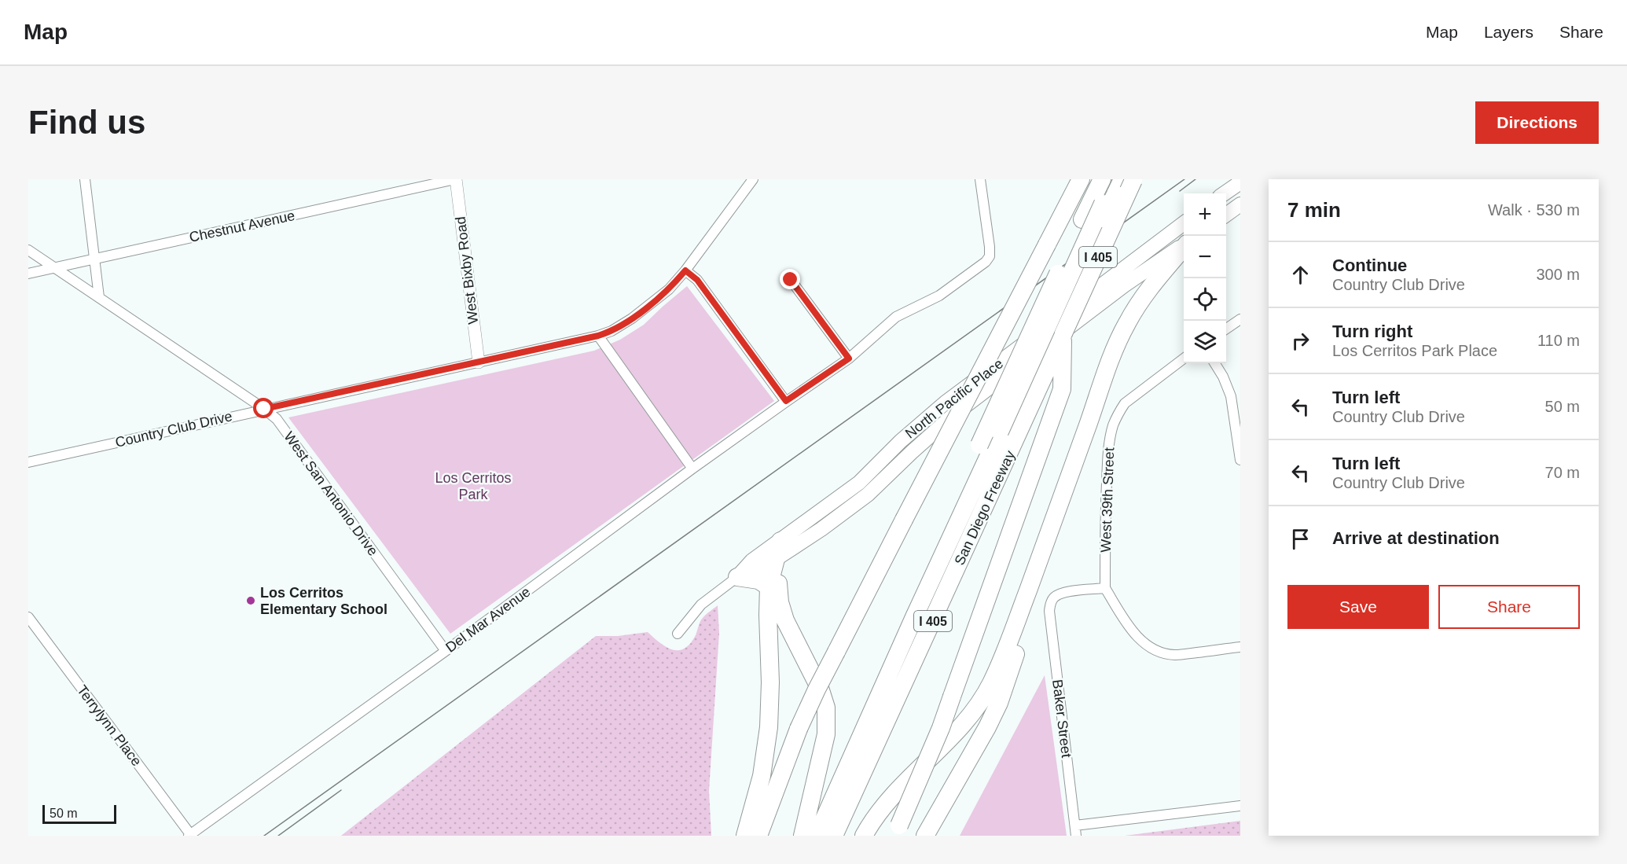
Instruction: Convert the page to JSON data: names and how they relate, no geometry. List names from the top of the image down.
{
  "streets": {
    "highway": ["I 405", "San Diego Freeway"],
    "main road": ["North Pacific Place"],
    "street": [
      "Chestnut Avenue",
      "West Bixby Road",
      "Country Club Drive",
      "West San Antonio Drive",
      "West 39th Street",
      "Del Mar Avenue",
      "Baker Street",
      "Terrylynn Place"
    ]
  },
  "crossings": [
    ["Chestnut Avenue", "West Bixby Road"],
    ["Chestnut Avenue", "West San Antonio Drive"],
    ["West Bixby Road", "Country Club Drive"],
    ["Country Club Drive", "West San Antonio Drive"],
    ["West San Antonio Drive", "Del Mar Avenue"],
    ["West 39th Street", "Baker Street"],
    ["Del Mar Avenue", "Terrylynn Place"]
  ],
  "parks": ["Los Cerritos Park"],
  "places": ["Los Cerritos Elementary School"],
  "scale_bar": "50 m",
  "page": {
    "header": "Map",
    "nav": ["Map", "Layers", "Share"],
    "buttons": [
      "Directions",
      ["Save", "Share"]
    ],
    "title": "Find us",
    "heading": ["7 min", "Walk · 530 m"],
    "map_buttons": ["+", "−"],
    "list": [
      ["Continue", "Country Club Drive", "300 m"],
      ["Turn right", "Los Cerritos Park Place", "110 m"],
      ["Turn left", "Country Club Drive", "50 m"],
      ["Turn left", "Country Club Drive", "70 m"],
      "Arrive at destination"
    ],
    "scale": "50 m"
  }
}
